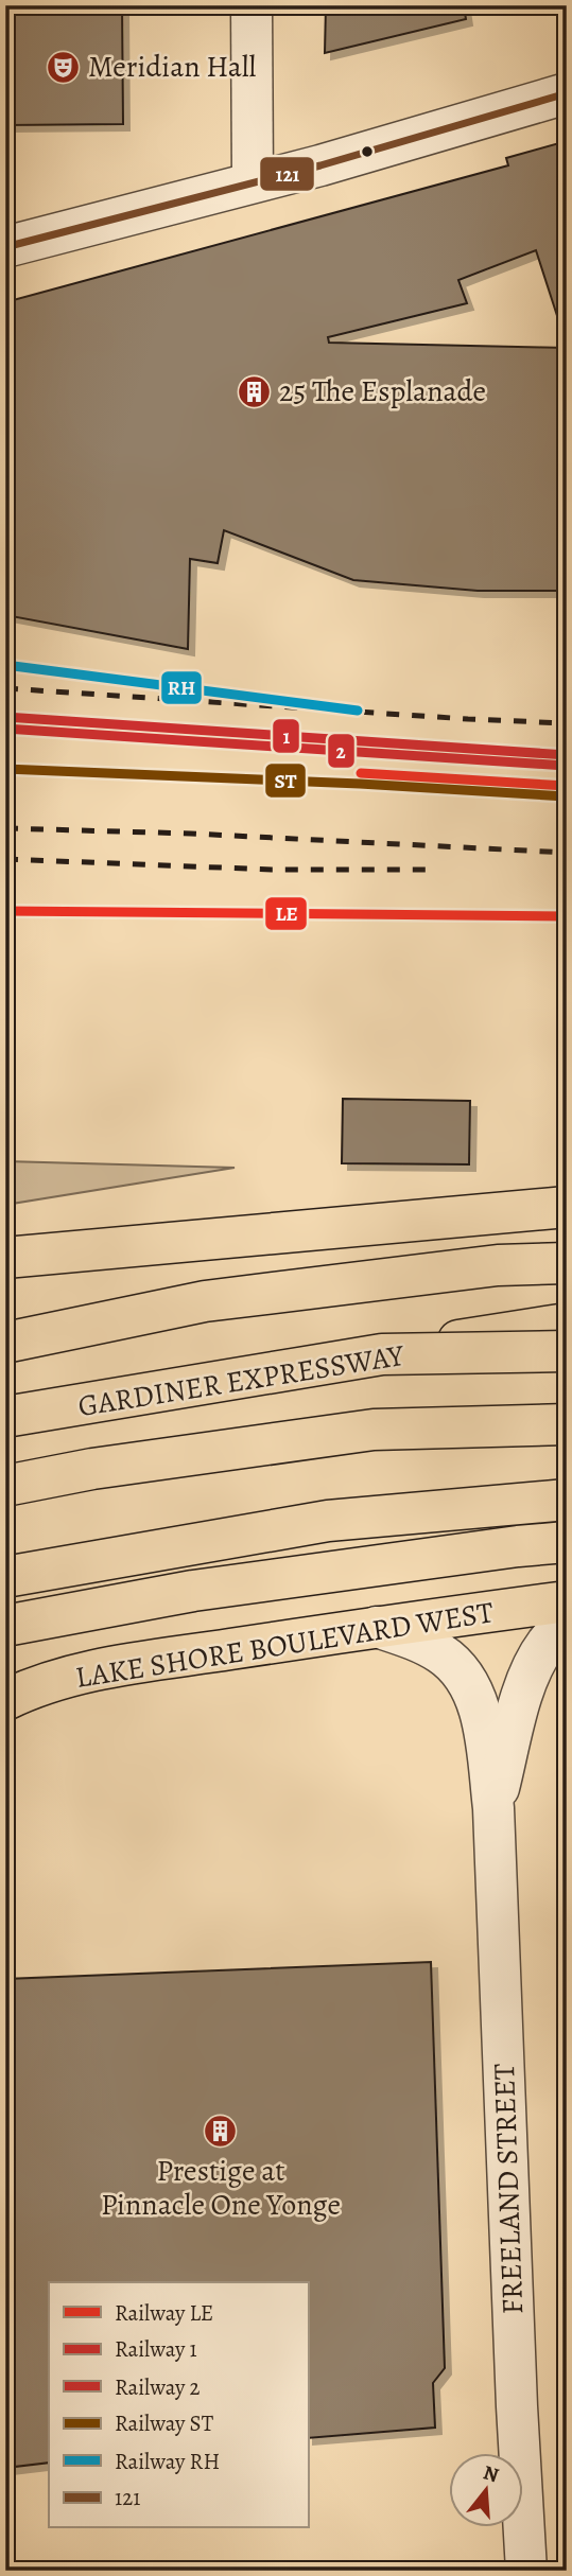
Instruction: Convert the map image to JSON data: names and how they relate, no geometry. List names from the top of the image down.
{
  "streets": {
    "highway": ["GARDINER EXPRESSWAY", "LAKE SHORE BOULEVARD WEST"],
    "street": ["FREELAND STREET"]
  },
  "crossings": [
    ["LAKE SHORE BOULEVARD WEST", "FREELAND STREET"]
  ],
  "places": {
    "theatre": ["Meridian Hall"],
    "building": ["25 The Esplanade", "Prestige at Pinnacle One Yonge"]
  },
  "lines": [
    "transit line 121",
    "rail line RH",
    "rail line 1",
    "rail line 2",
    "rail line ST",
    "rail line LE"
  ],
  "legend": [
    "Railway LE",
    "Railway 1",
    "Railway 2",
    "Railway ST",
    "Railway RH",
    "121"
  ],
  "north": "top"
}
